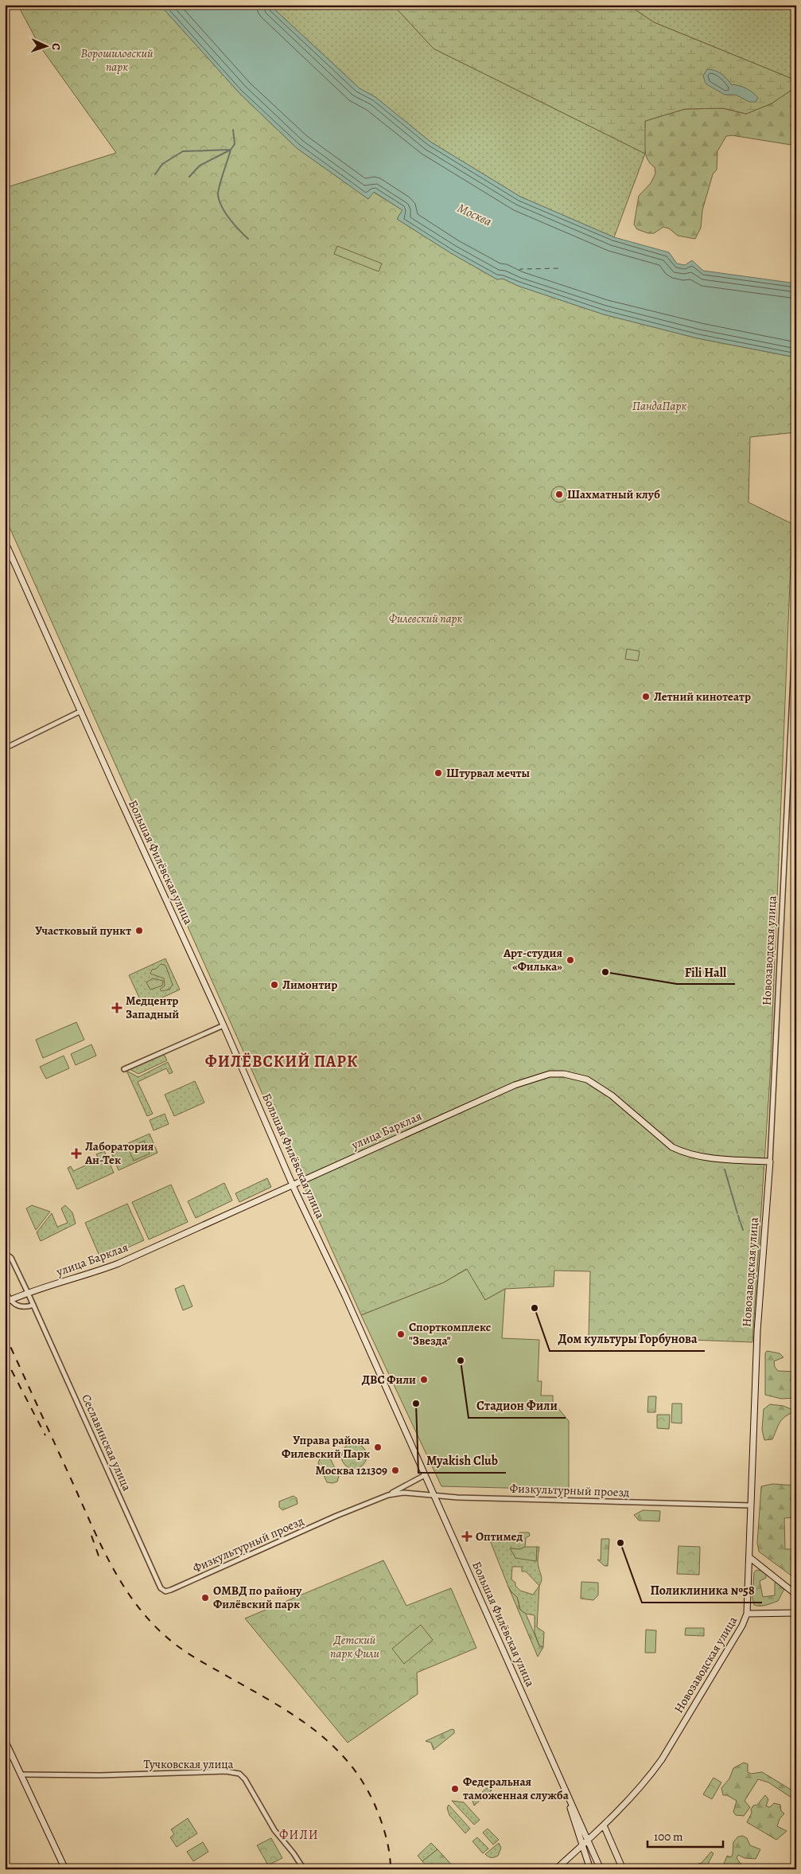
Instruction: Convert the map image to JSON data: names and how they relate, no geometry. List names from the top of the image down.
{
  "streets": {
    "main road": ["Большая Филёвская улица", "Новозаводская улица", "улица Барклая"],
    "street": ["Сеславинская улица", "Физкультурный проезд", "Тучковская улица"]
  },
  "crossings": [
    ["Большая Филёвская улица", "Новозаводская улица"],
    ["Большая Филёвская улица", "улица Барклая"],
    ["Большая Филёвская улица", "Физкультурный проезд"],
    ["Новозаводская улица", "улица Барклая"],
    ["Новозаводская улица", "Физкультурный проезд"],
    ["улица Барклая", "Сеславинская улица"],
    ["Сеславинская улица", "Физкультурный проезд"]
  ],
  "districts": ["ФИЛЁВСКИЙ ПАРК", "ФИЛИ"],
  "water": ["Москва"],
  "parks": [
    "Ворошиловский парк",
    "ПандаПарк",
    "Филевский парк",
    "Детский парк Фили"
  ],
  "places": {
    "other": [
      "Шахматный клуб",
      "Летний кинотеатр",
      "Штурвал мечты",
      "Участковый пункт",
      "Арт-студия «Филька»",
      "Fili Hall",
      "Лимонтир",
      "Дом культуры Горбунова",
      "Спорткомплекс \"Звезда\"",
      "Стадион Фили",
      "ДВС Фили",
      "Myakish Club",
      "Управа района Филевский Парк",
      "Москва 121309",
      "Поликлиника №58",
      "ОМВД по району Филёвский парк",
      "Федеральная таможенная служба"
    ],
    "health": ["Медцентр Западный", "Лаборатория Ан-Тек", "Оптимед"]
  },
  "scale_bar": "100 m",
  "north": "right"
}
